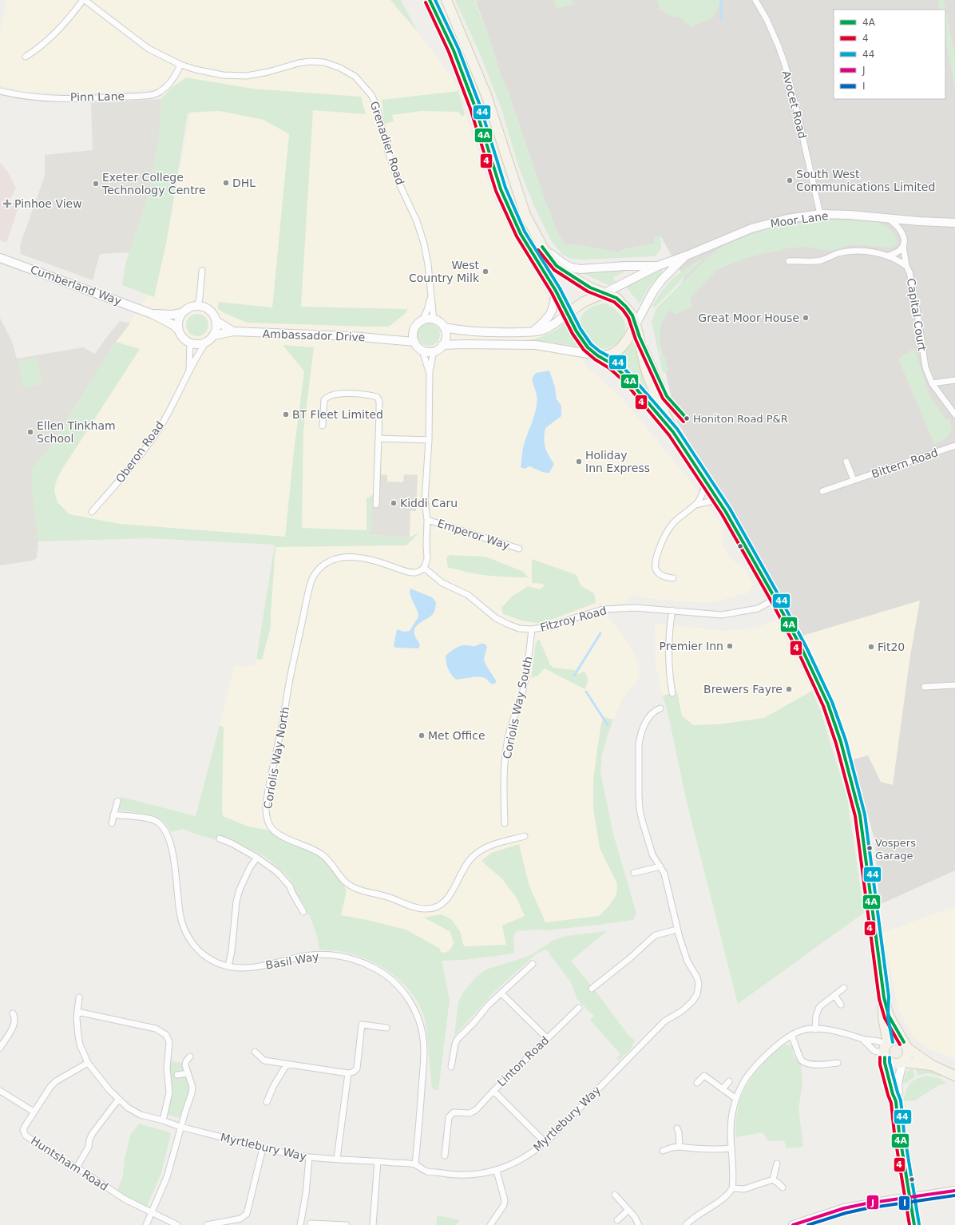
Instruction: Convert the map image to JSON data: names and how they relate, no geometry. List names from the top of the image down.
{
  "streets": {
    "main road": ["Moor Lane", "Cumberland Way", "Ambassador Drive"],
    "street": [
      "Pinn Lane",
      "Avocet Road",
      "Grenadier Road",
      "Capital Court",
      "Oberon Road",
      "Bittern Road",
      "Emperor Way",
      "Fitzroy Road",
      "Coriolis Way South",
      "Coriolis Way North",
      "Basil Way",
      "Linton Road",
      "Myrtlebury Way",
      "Huntsham Road"
    ]
  },
  "crossings": [
    ["Pinn Lane", "Grenadier Road"],
    ["Avocet Road", "Moor Lane"],
    ["Grenadier Road", "Ambassador Drive"],
    ["Grenadier Road", "Emperor Way"],
    ["Moor Lane", "Capital Court"],
    ["Cumberland Way", "Ambassador Drive"],
    ["Cumberland Way", "Oberon Road"],
    ["Ambassador Drive", "Oberon Road"],
    ["Ambassador Drive", "Emperor Way"],
    ["Emperor Way", "Fitzroy Road"],
    ["Emperor Way", "Coriolis Way North"],
    ["Fitzroy Road", "Coriolis Way South"],
    ["Fitzroy Road", "Coriolis Way North"],
    ["Basil Way", "Myrtlebury Way"],
    ["Linton Road", "Myrtlebury Way"],
    ["Myrtlebury Way", "Huntsham Road"]
  ],
  "places": {
    "other": [
      "South West Communications Limited",
      "DHL",
      "Exeter College Technology Centre",
      "West Country Milk",
      "Great Moor House",
      "BT Fleet Limited",
      "Honiton Road P&R",
      "Ellen Tinkham School",
      "Holiday Inn Express",
      "Kiddi Caru",
      "Premier Inn",
      "Fit20",
      "Brewers Fayre",
      "Met Office",
      "Vospers Garage"
    ],
    "health": ["Pinhoe View"]
  },
  "lines": [
    "transit line 4A",
    "transit line 44",
    "transit line 4",
    "transit line J",
    "transit line I"
  ],
  "legend": [
    "4A",
    "4",
    "44",
    "J",
    "I"
  ]
}
